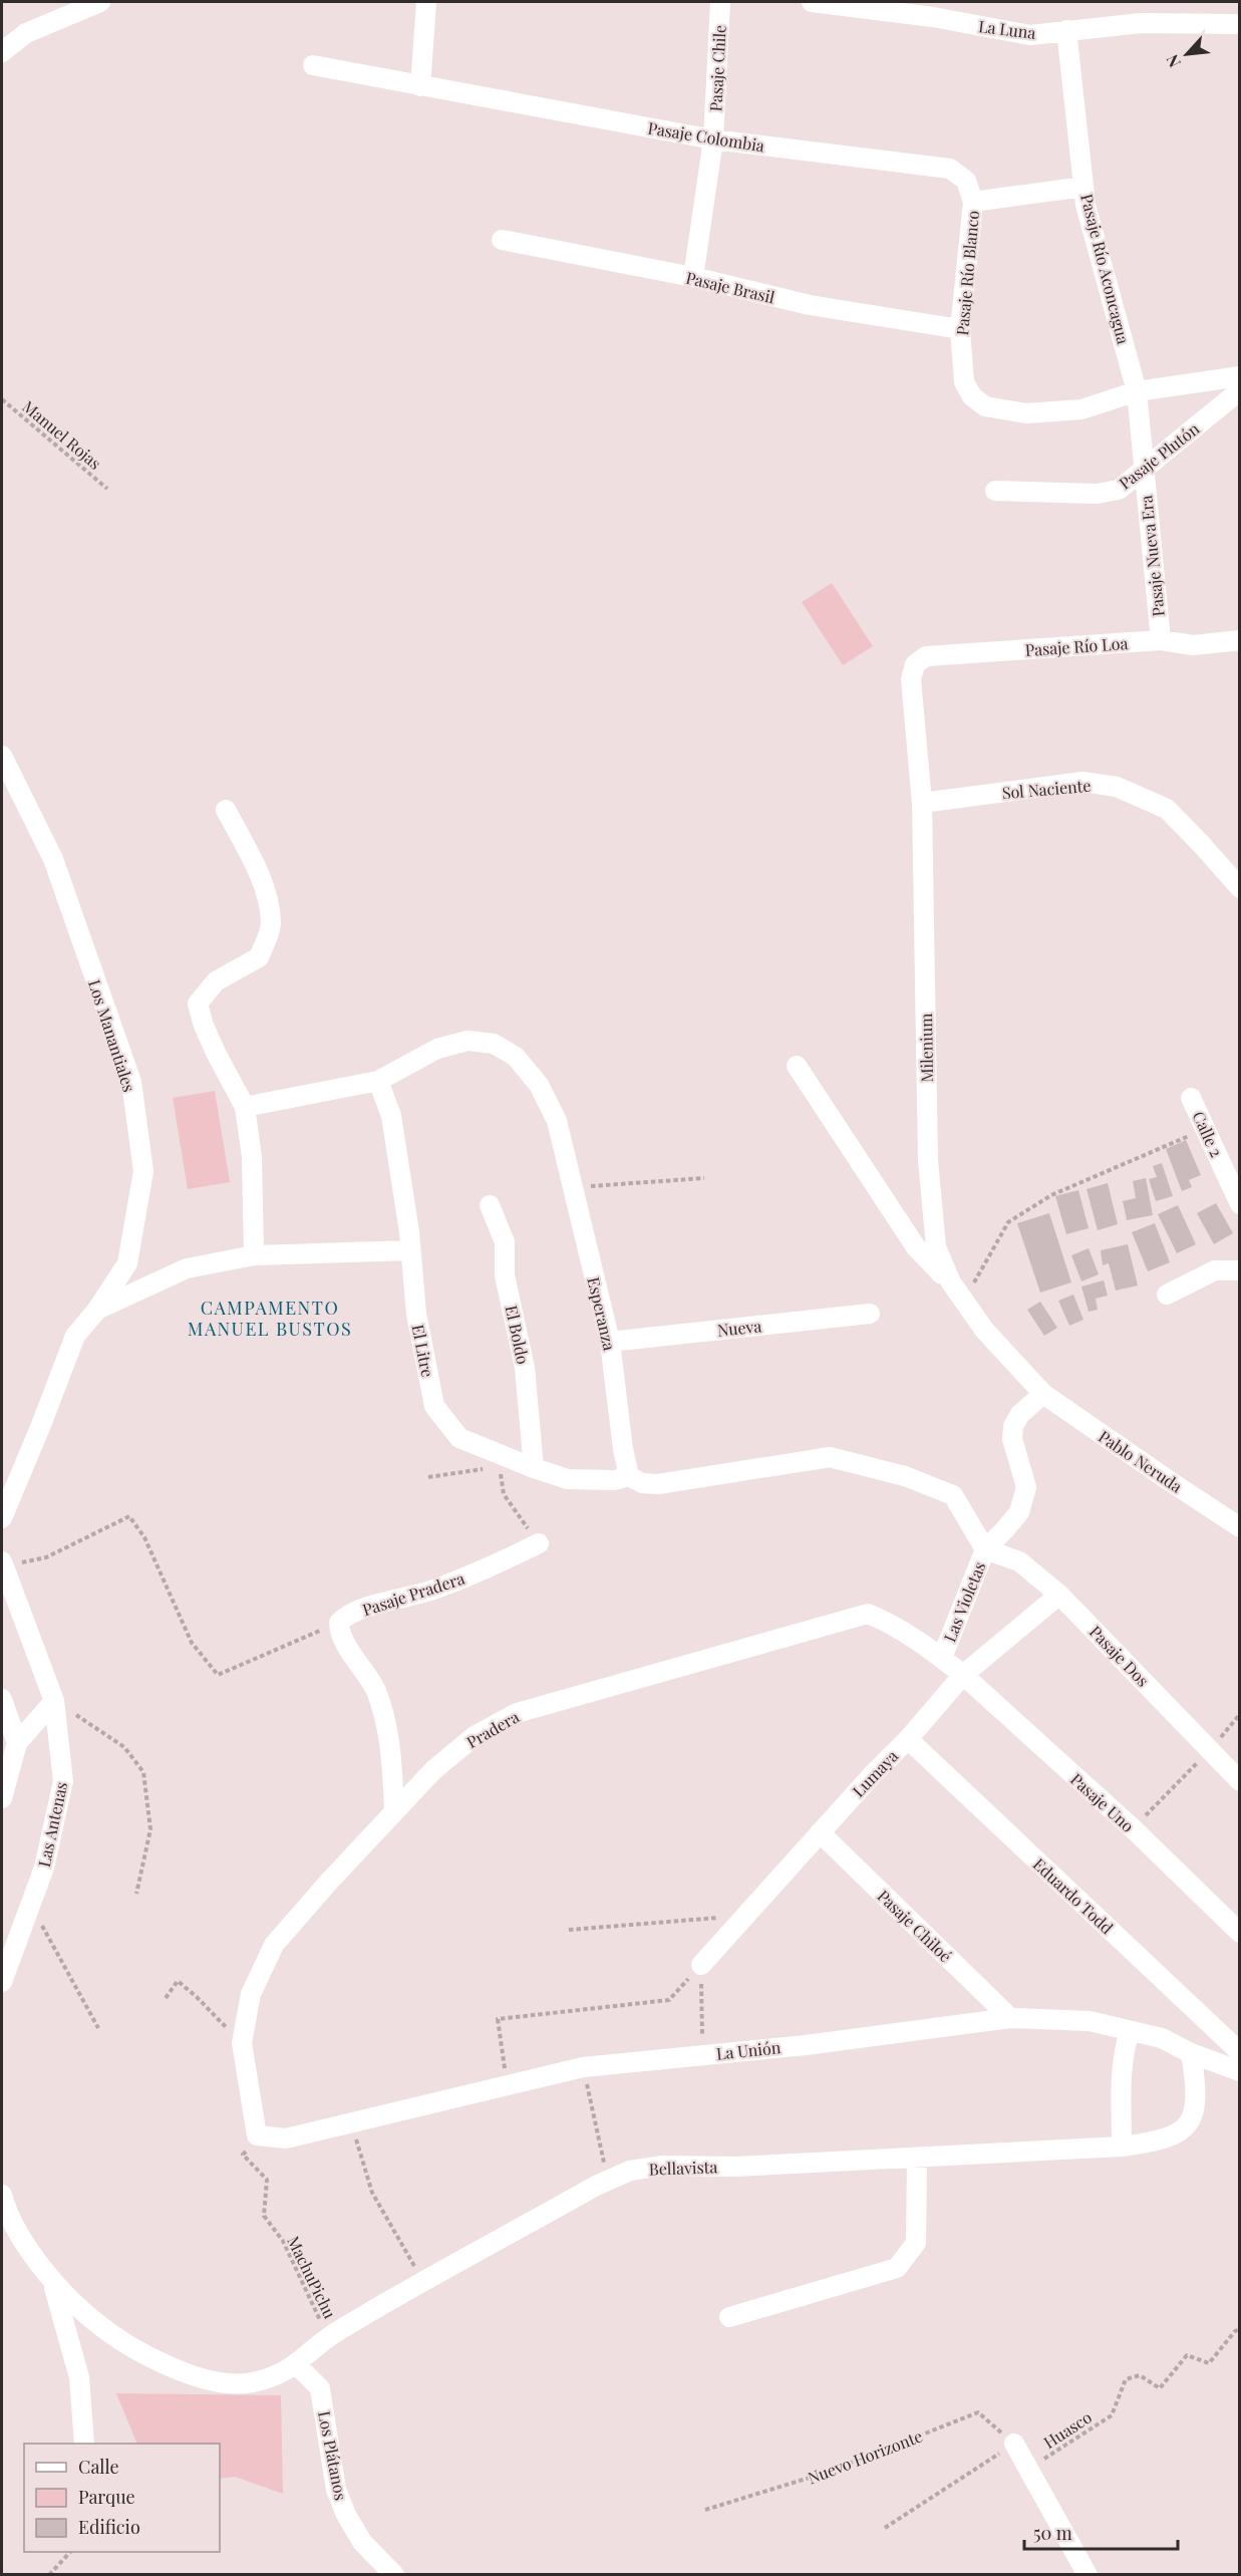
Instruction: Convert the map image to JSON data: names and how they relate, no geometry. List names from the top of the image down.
{
  "streets": {
    "street": [
      "La Luna",
      "Pasaje Chile",
      "Pasaje Colombia",
      "Pasaje Río Aconcagua",
      "Pasaje Río Blanco",
      "Pasaje Brasil",
      "Pasaje Plutón",
      "Pasaje Nueva Era",
      "Pasaje Río Loa",
      "Sol Naciente",
      "Los Manantiales",
      "Milenium",
      "Calle 2",
      "Esperanza",
      "Nueva",
      "El Boldo",
      "El Litre",
      "Pablo Neruda",
      "Pasaje Pradera",
      "Las Violetas",
      "Pasaje Dos",
      "Pradera",
      "Lumaya",
      "Pasaje Uno",
      "Las Antenas",
      "Eduardo Todd",
      "Pasaje Chiloé",
      "La Unión",
      "Bellavista",
      "Los Plátanos"
    ],
    "path": [
      "Manuel Rojas",
      "MachuPichu",
      "Huasco",
      "Nuevo Horizonte"
    ]
  },
  "crossings": [
    ["La Luna", "Pasaje Río Aconcagua"],
    ["Pasaje Chile", "Pasaje Colombia"],
    ["Pasaje Chile", "Pasaje Brasil"],
    ["Pasaje Colombia", "Pasaje Río Blanco"],
    ["Pasaje Río Aconcagua", "Pasaje Río Blanco"],
    ["Pasaje Río Aconcagua", "Pasaje Plutón"],
    ["Pasaje Río Aconcagua", "Pasaje Nueva Era"],
    ["Pasaje Río Blanco", "Pasaje Brasil"],
    ["Pasaje Plutón", "Pasaje Nueva Era"],
    ["Pasaje Nueva Era", "Pasaje Río Loa"],
    ["Pasaje Río Loa", "Milenium"],
    ["Sol Naciente", "Milenium"],
    ["Milenium", "Pablo Neruda"],
    ["Milenium", "Las Violetas"],
    ["Esperanza", "Nueva"],
    ["Esperanza", "El Litre"],
    ["El Boldo", "El Litre"],
    ["Pablo Neruda", "Las Violetas"],
    ["Las Violetas", "Pasaje Dos"],
    ["Las Violetas", "Pradera"],
    ["Pasaje Dos", "Lumaya"],
    ["Pradera", "Lumaya"],
    ["Pradera", "Pasaje Uno"],
    ["Pradera", "La Unión"],
    ["Pradera", "MachuPichu"],
    ["Lumaya", "Pasaje Uno"],
    ["Lumaya", "Eduardo Todd"],
    ["Lumaya", "Pasaje Chiloé"],
    ["Pasaje Chiloé", "La Unión"],
    ["La Unión", "Bellavista"],
    ["La Unión", "MachuPichu"],
    ["Bellavista", "MachuPichu"],
    ["Bellavista", "Los Plátanos"]
  ],
  "districts": ["CAMPAMENTO MANUEL BUSTOS"],
  "legend": ["Calle", "Parque", "Edificio"],
  "scale_bar": "50 m",
  "north": "bottom left"
}
